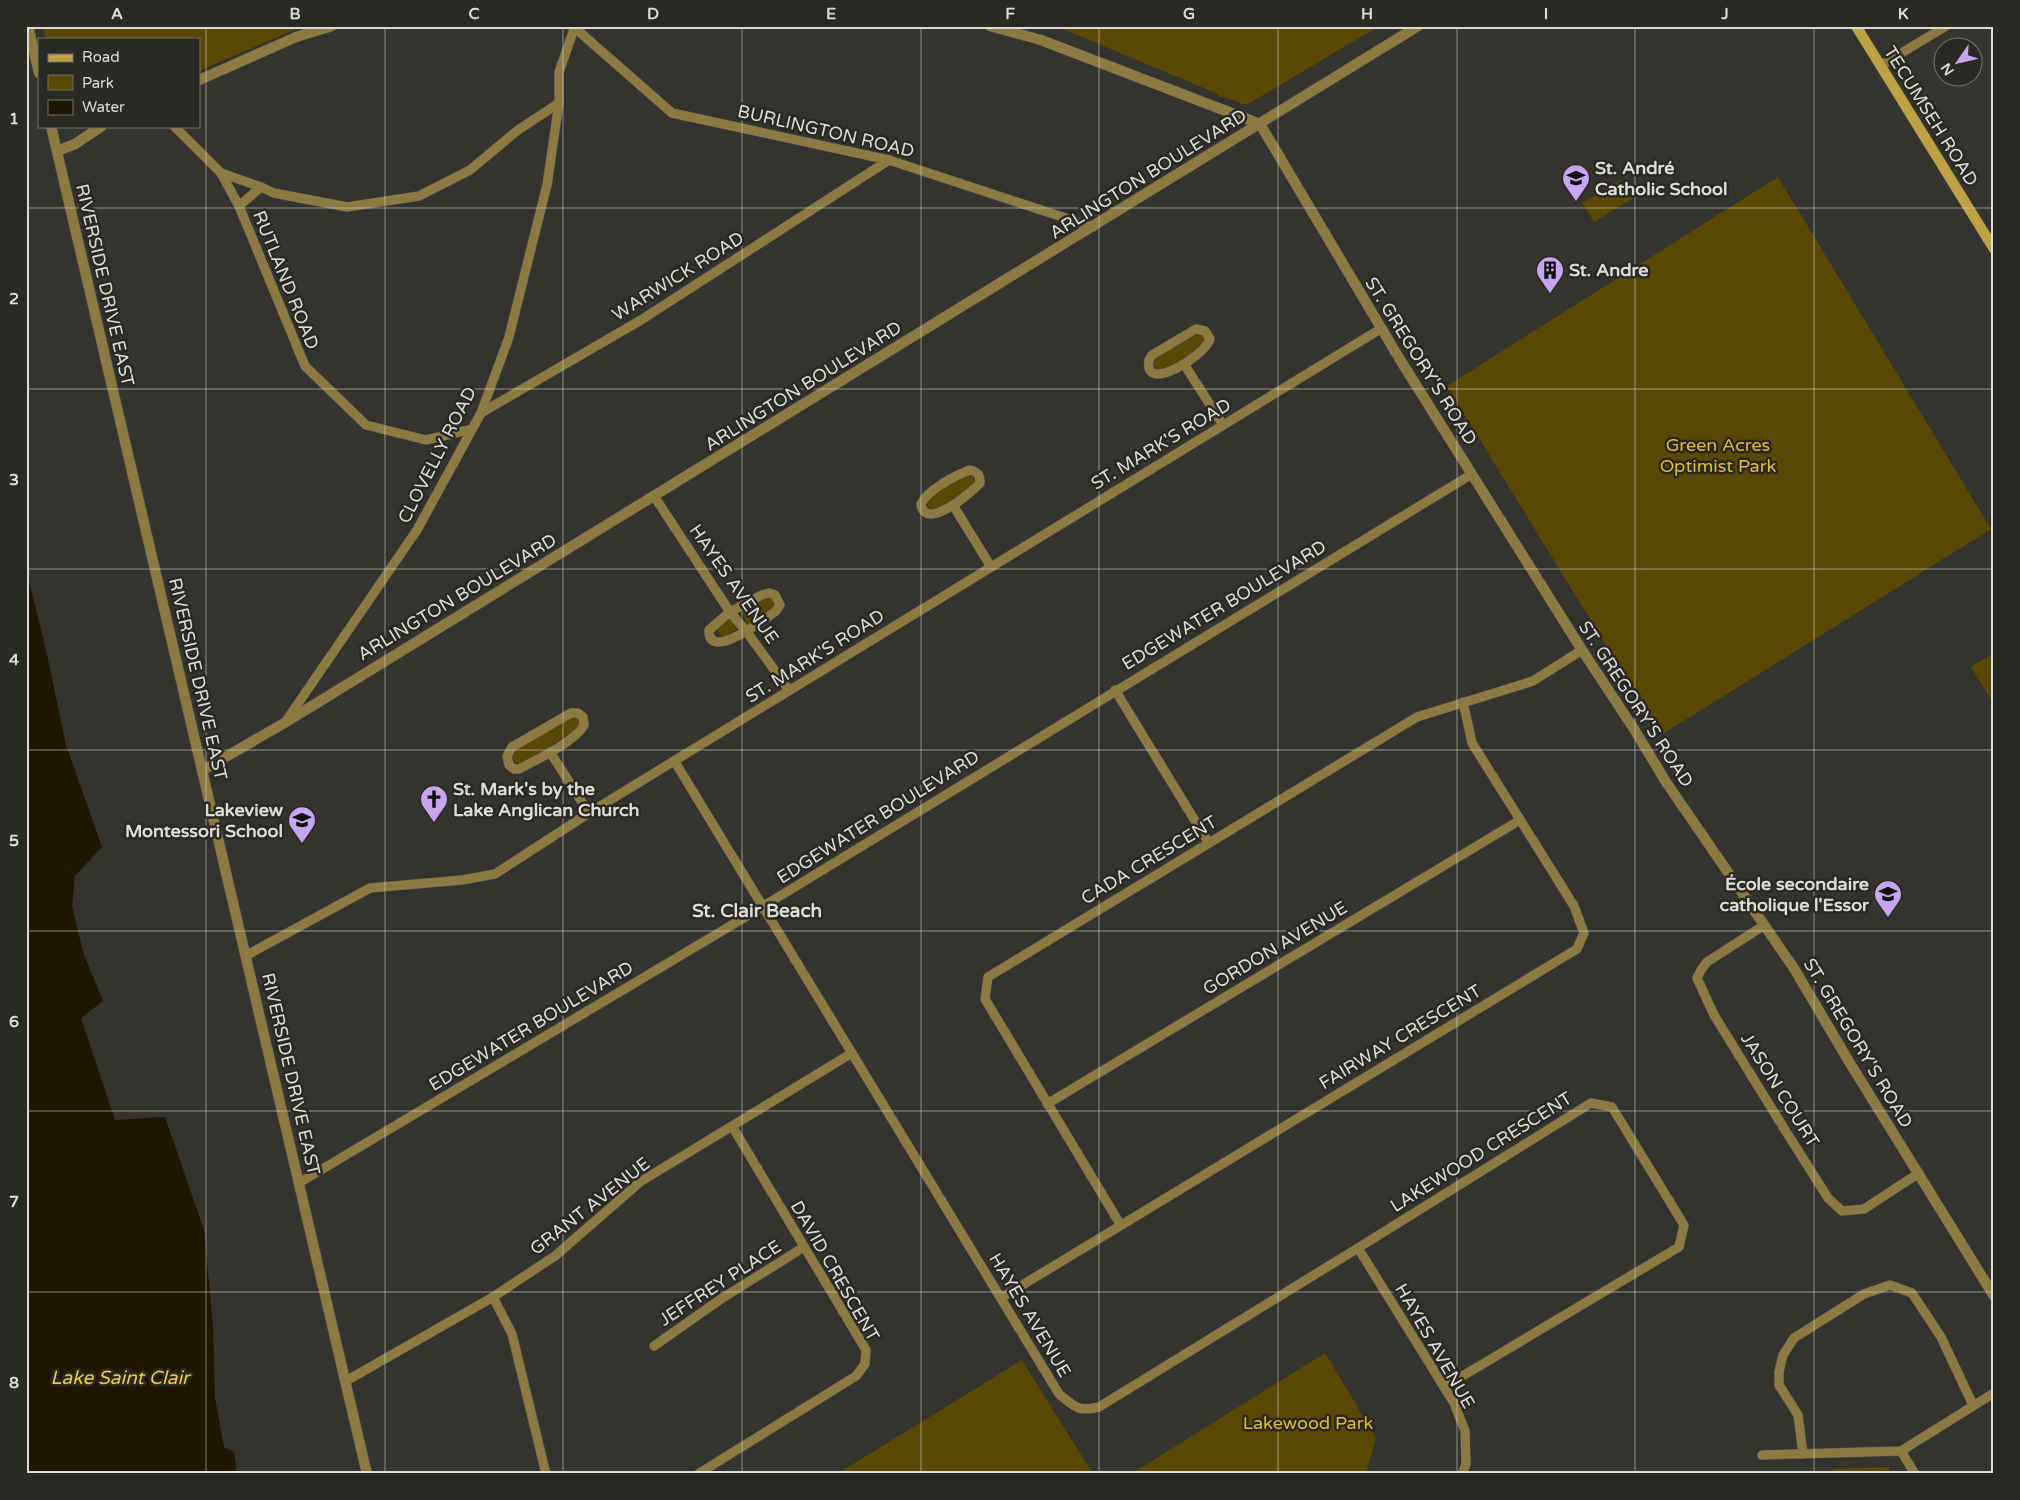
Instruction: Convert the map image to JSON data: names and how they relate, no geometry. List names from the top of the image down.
{
  "streets": {
    "main road": ["TECUMSEH ROAD"],
    "street": [
      "BURLINGTON ROAD",
      "ARLINGTON BOULEVARD",
      "WARWICK ROAD",
      "RUTLAND ROAD",
      "RIVERSIDE DRIVE EAST",
      "ST. GREGORY'S ROAD",
      "ST. MARK'S ROAD",
      "CLOVELLY ROAD",
      "HAYES AVENUE",
      "EDGEWATER BOULEVARD",
      "CADA CRESCENT",
      "GORDON AVENUE",
      "FAIRWAY CRESCENT",
      "JASON COURT",
      "LAKEWOOD CRESCENT",
      "GRANT AVENUE",
      "DAVID CRESCENT",
      "JEFFREY PLACE"
    ]
  },
  "crossings": [
    ["BURLINGTON ROAD", "ARLINGTON BOULEVARD"],
    ["BURLINGTON ROAD", "WARWICK ROAD"],
    ["BURLINGTON ROAD", "CLOVELLY ROAD"],
    ["ARLINGTON BOULEVARD", "RIVERSIDE DRIVE EAST"],
    ["ARLINGTON BOULEVARD", "ST. GREGORY'S ROAD"],
    ["ARLINGTON BOULEVARD", "CLOVELLY ROAD"],
    ["ARLINGTON BOULEVARD", "HAYES AVENUE"],
    ["WARWICK ROAD", "CLOVELLY ROAD"],
    ["RUTLAND ROAD", "CLOVELLY ROAD"],
    ["RIVERSIDE DRIVE EAST", "ST. MARK'S ROAD"],
    ["RIVERSIDE DRIVE EAST", "EDGEWATER BOULEVARD"],
    ["RIVERSIDE DRIVE EAST", "GRANT AVENUE"],
    ["ST. GREGORY'S ROAD", "ST. MARK'S ROAD"],
    ["ST. GREGORY'S ROAD", "EDGEWATER BOULEVARD"],
    ["ST. GREGORY'S ROAD", "CADA CRESCENT"],
    ["ST. GREGORY'S ROAD", "JASON COURT"],
    ["ST. MARK'S ROAD", "HAYES AVENUE"],
    ["HAYES AVENUE", "EDGEWATER BOULEVARD"],
    ["HAYES AVENUE", "FAIRWAY CRESCENT"],
    ["HAYES AVENUE", "LAKEWOOD CRESCENT"],
    ["HAYES AVENUE", "GRANT AVENUE"],
    ["CADA CRESCENT", "GORDON AVENUE"],
    ["CADA CRESCENT", "FAIRWAY CRESCENT"],
    ["GORDON AVENUE", "FAIRWAY CRESCENT"],
    ["GRANT AVENUE", "DAVID CRESCENT"],
    ["DAVID CRESCENT", "JEFFREY PLACE"]
  ],
  "districts": ["St. Clair Beach"],
  "water": ["Lake Saint Clair"],
  "parks": ["Green Acres Optimist Park", "Lakewood Park"],
  "places": {
    "school or university": ["St. André Catholic School", "Lakeview Montessori School", "École secondaire catholique l'Essor"],
    "building": ["St. Andre"],
    "church": ["St. Mark's by the Lake Anglican Church"]
  },
  "legend": ["Road", "Park", "Water"],
  "north": "bottom left",
  "grid": {
    "columns": [
      "A",
      "B",
      "C",
      "D",
      "E",
      "F",
      "G",
      "H",
      "I",
      "J",
      "K"
    ],
    "rows": [
      "1",
      "2",
      "3",
      "4",
      "5",
      "6",
      "7",
      "8"
    ]
  }
}
